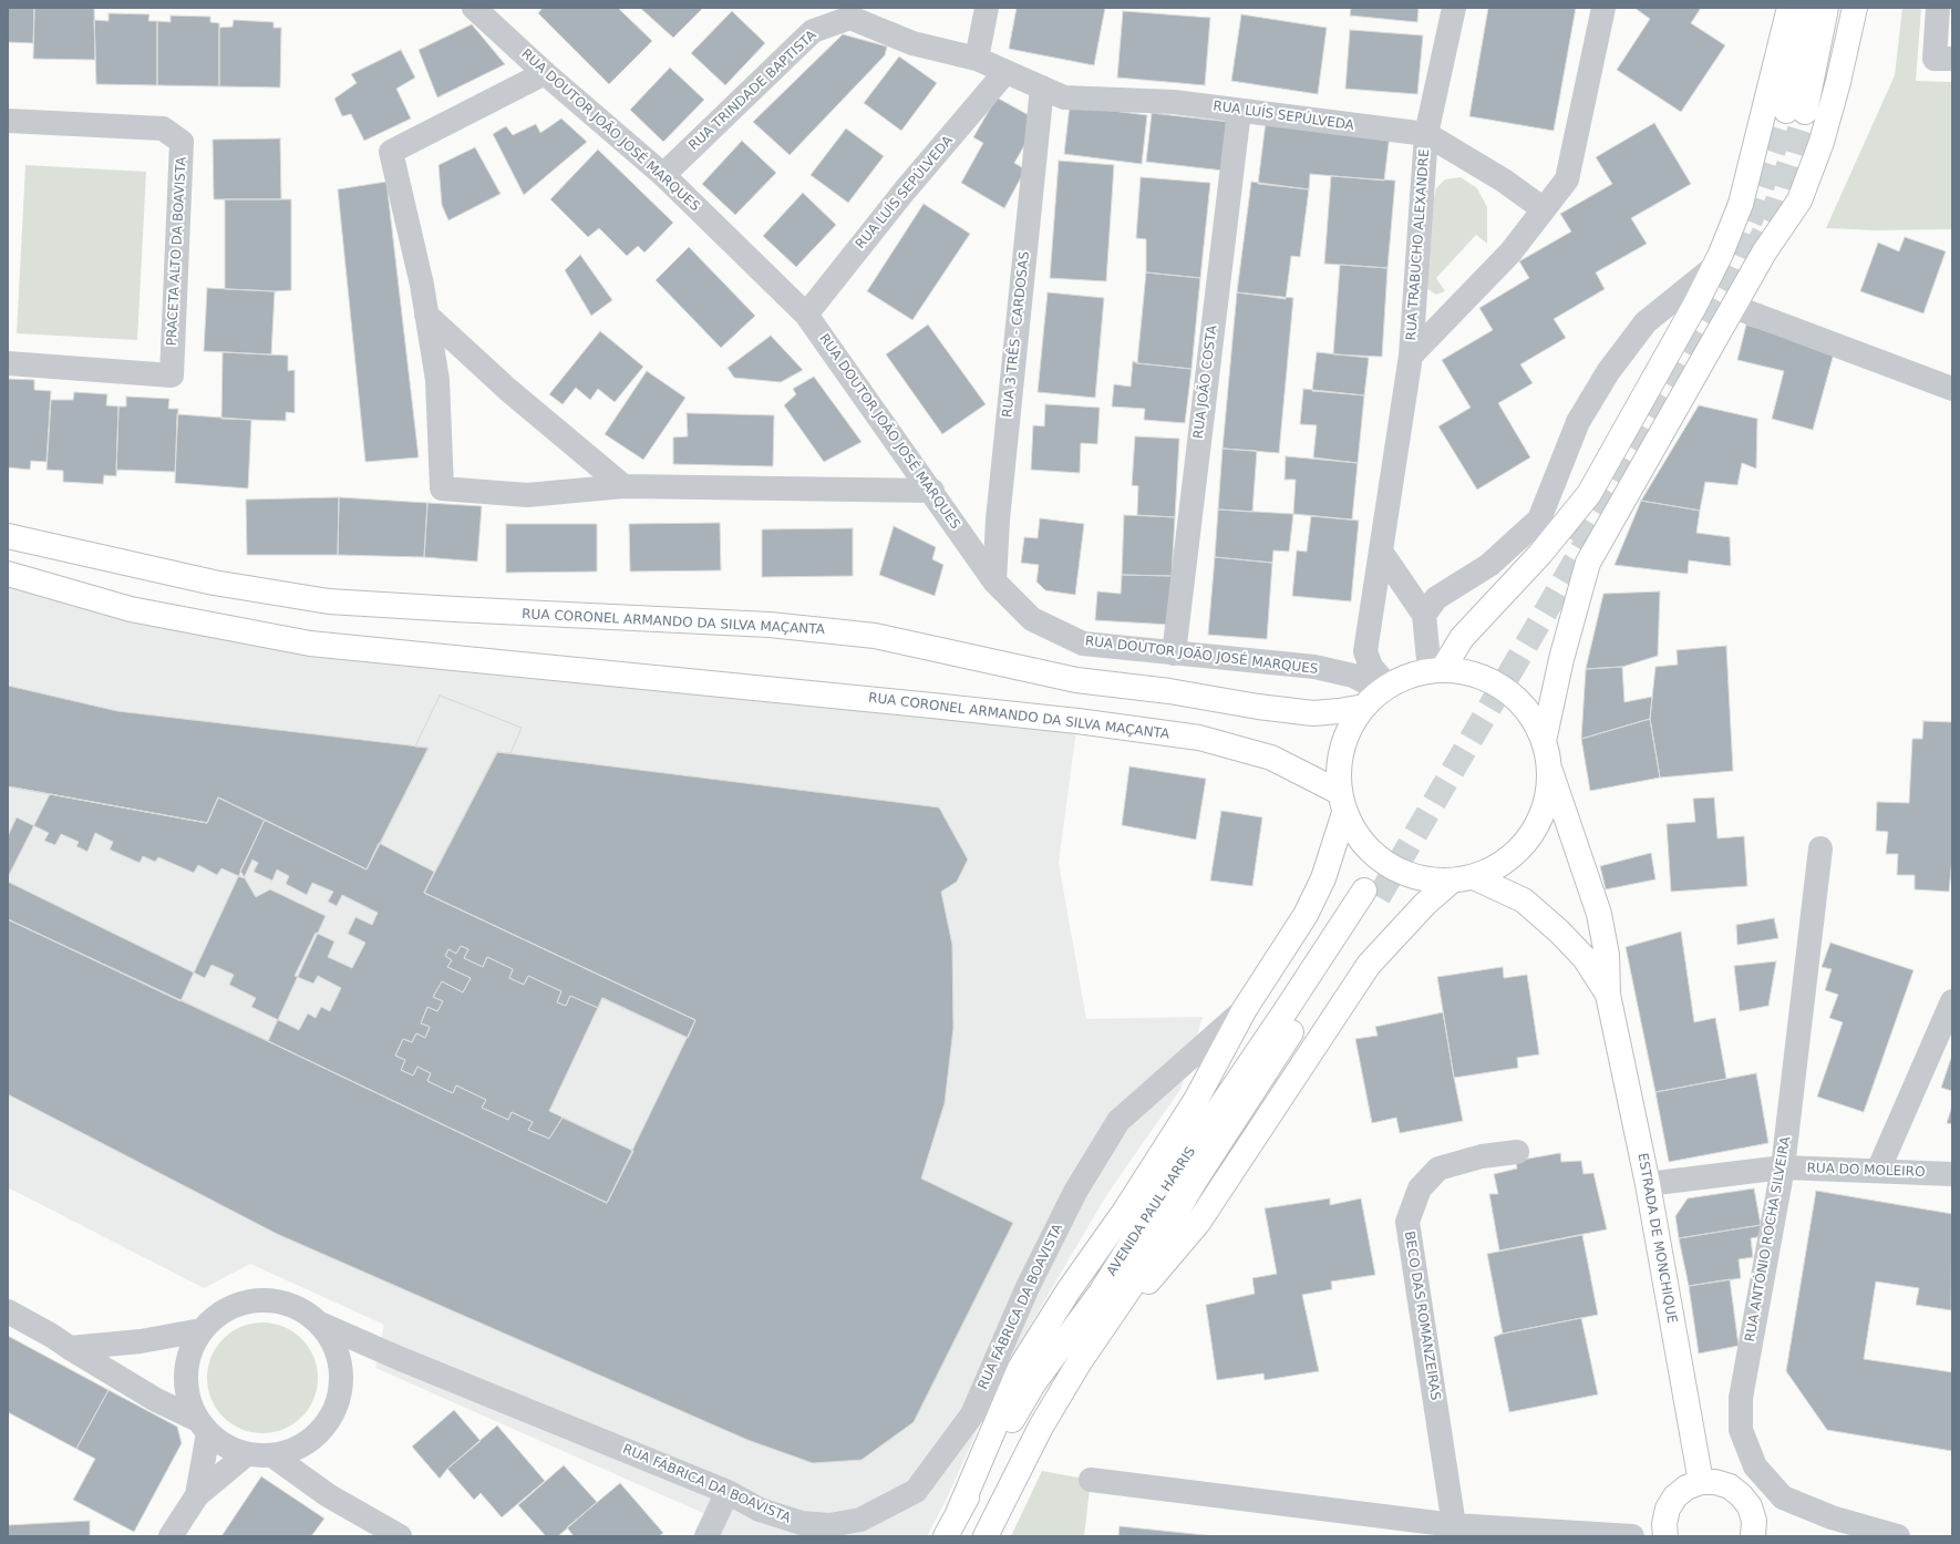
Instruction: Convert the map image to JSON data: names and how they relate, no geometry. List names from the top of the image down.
{
  "streets": {
    "main road": ["RUA CORONEL ARMANDO DA SILVA MAÇANTA", "AVENIDA PAUL HARRIS", "ESTRADA DE MONCHIQUE"],
    "street": [
      "RUA TRINDADE BAPTISTA",
      "RUA LUÍS SEPÚLVEDA",
      "RUA DOUTOR JOÃO JOSÉ MARQUES",
      "RUA TRABUCHO ALEXANDRE",
      "PRACETA ALTO DA BOAVISTA",
      "RUA 3 TRÊS - CARDOSAS",
      "RUA JOÃO COSTA",
      "RUA DO MOLEIRO",
      "RUA ANTÓNIO ROCHA SILVEIRA",
      "RUA FÁBRICA DA BOAVISTA",
      "BECO DAS ROMANZEIRAS"
    ]
  },
  "crossings": [
    ["RUA TRINDADE BAPTISTA", "RUA LUÍS SEPÚLVEDA"],
    ["RUA TRINDADE BAPTISTA", "RUA DOUTOR JOÃO JOSÉ MARQUES"],
    ["RUA LUÍS SEPÚLVEDA", "RUA DOUTOR JOÃO JOSÉ MARQUES"],
    ["RUA LUÍS SEPÚLVEDA", "RUA TRABUCHO ALEXANDRE"],
    ["RUA LUÍS SEPÚLVEDA", "RUA 3 TRÊS - CARDOSAS"],
    ["RUA LUÍS SEPÚLVEDA", "RUA JOÃO COSTA"],
    ["RUA DOUTOR JOÃO JOSÉ MARQUES", "RUA TRABUCHO ALEXANDRE"],
    ["RUA DOUTOR JOÃO JOSÉ MARQUES", "RUA 3 TRÊS - CARDOSAS"],
    ["RUA DOUTOR JOÃO JOSÉ MARQUES", "RUA JOÃO COSTA"],
    ["RUA DOUTOR JOÃO JOSÉ MARQUES", "RUA CORONEL ARMANDO DA SILVA MAÇANTA"],
    ["RUA TRABUCHO ALEXANDRE", "RUA CORONEL ARMANDO DA SILVA MAÇANTA"],
    ["RUA DO MOLEIRO", "ESTRADA DE MONCHIQUE"],
    ["RUA DO MOLEIRO", "RUA ANTÓNIO ROCHA SILVEIRA"]
  ]
}
